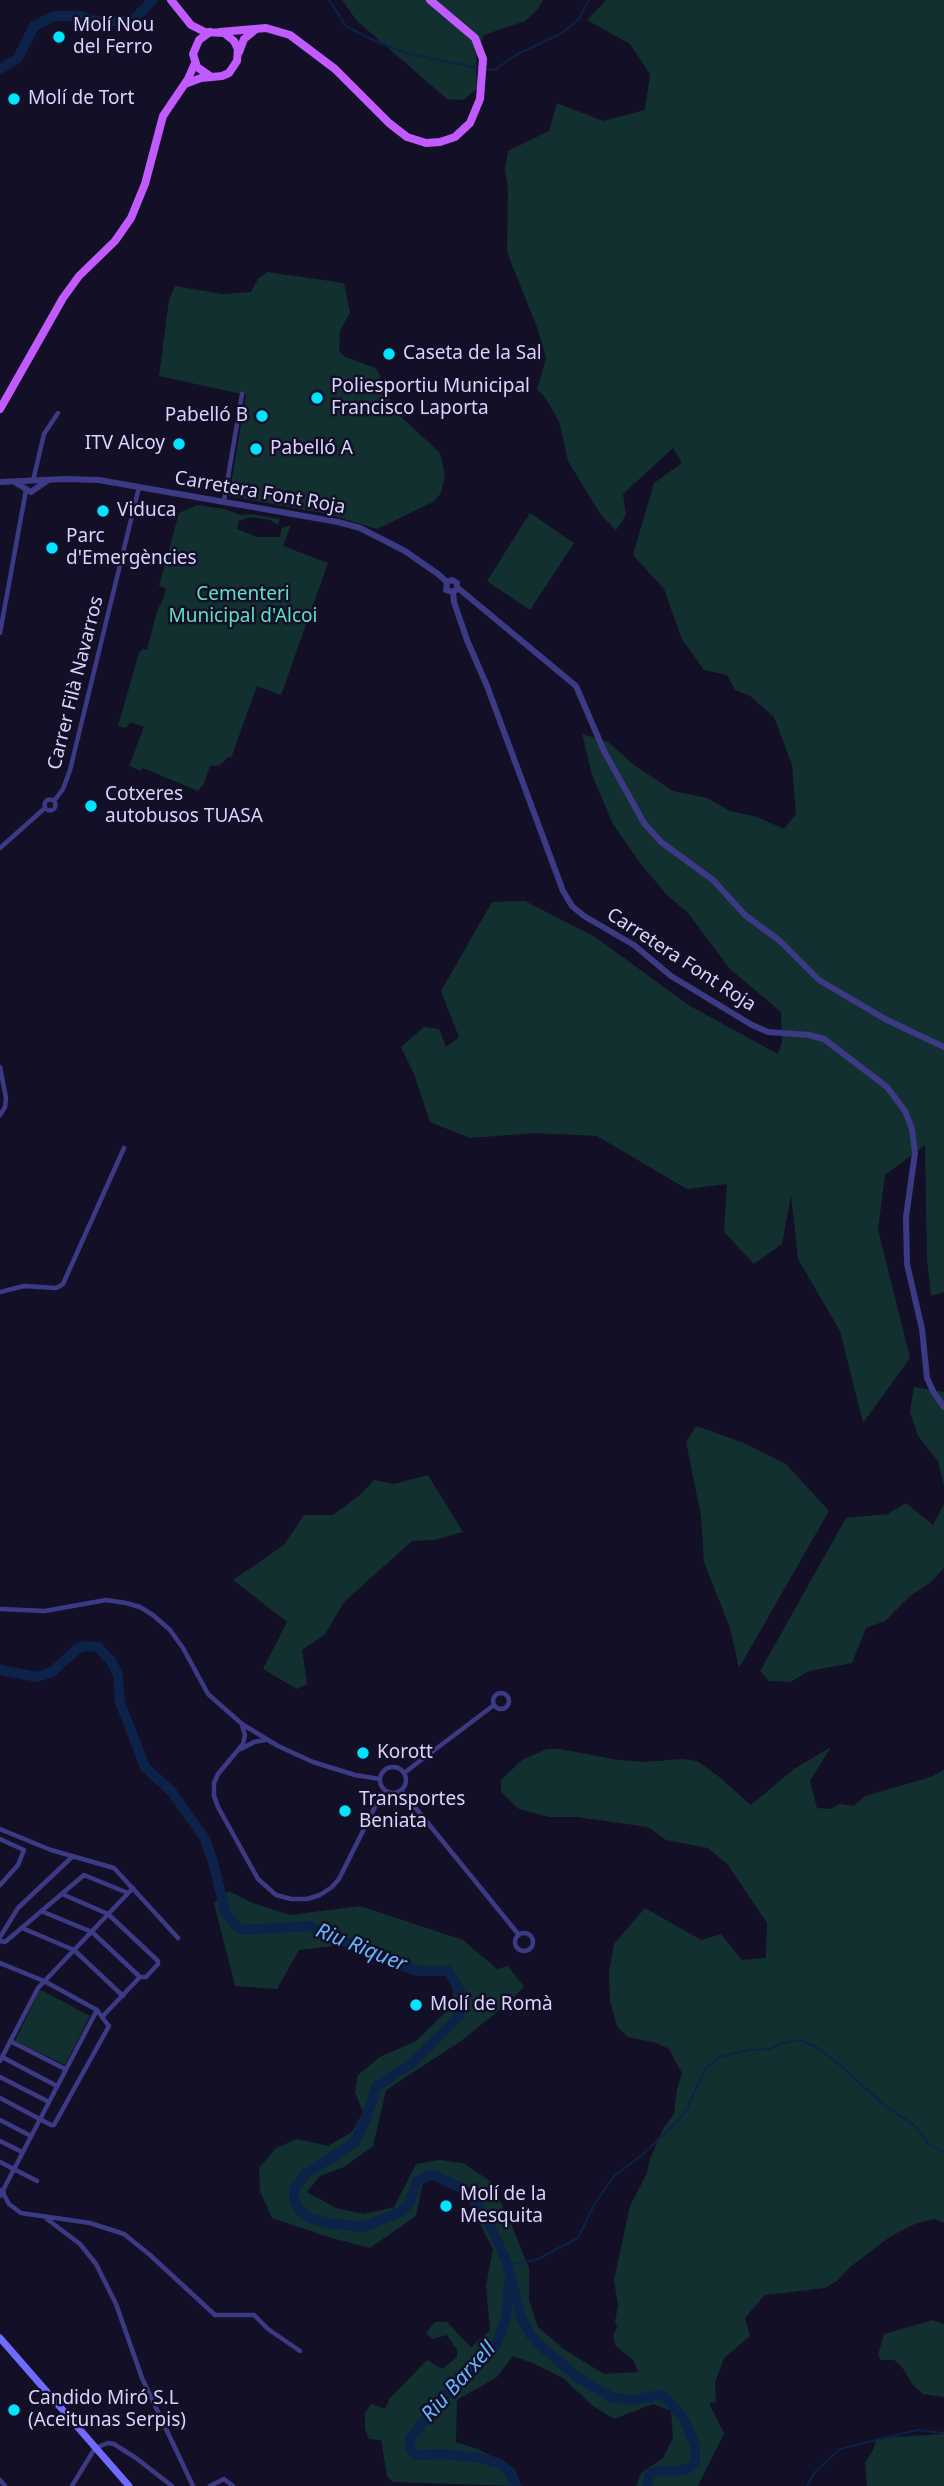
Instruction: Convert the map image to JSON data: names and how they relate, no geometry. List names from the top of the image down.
{
  "streets": {
    "street": ["Carretera Font Roja", "Carrer Filà Navarros"]
  },
  "crossings": [
    ["Carretera Font Roja", "Carrer Filà Navarros"]
  ],
  "water": ["Riu Riquer", "Riu Barxell"],
  "parks": ["Cementeri Municipal d'Alcoi"],
  "places": [
    "Molí Nou del Ferro",
    "Molí de Tort",
    "Caseta de la Sal",
    "Poliesportiu Municipal Francisco Laporta",
    "Pabelló B",
    "ITV Alcoy",
    "Pabelló A",
    "Viduca",
    "Parc d'Emergències",
    "Cotxeres autobusos TUASA",
    "Korott",
    "Transportes Beniata",
    "Molí de Romà",
    "Molí de la Mesquita",
    "Candido Miró S.L (Aceitunas Serpis)"
  ]
}
